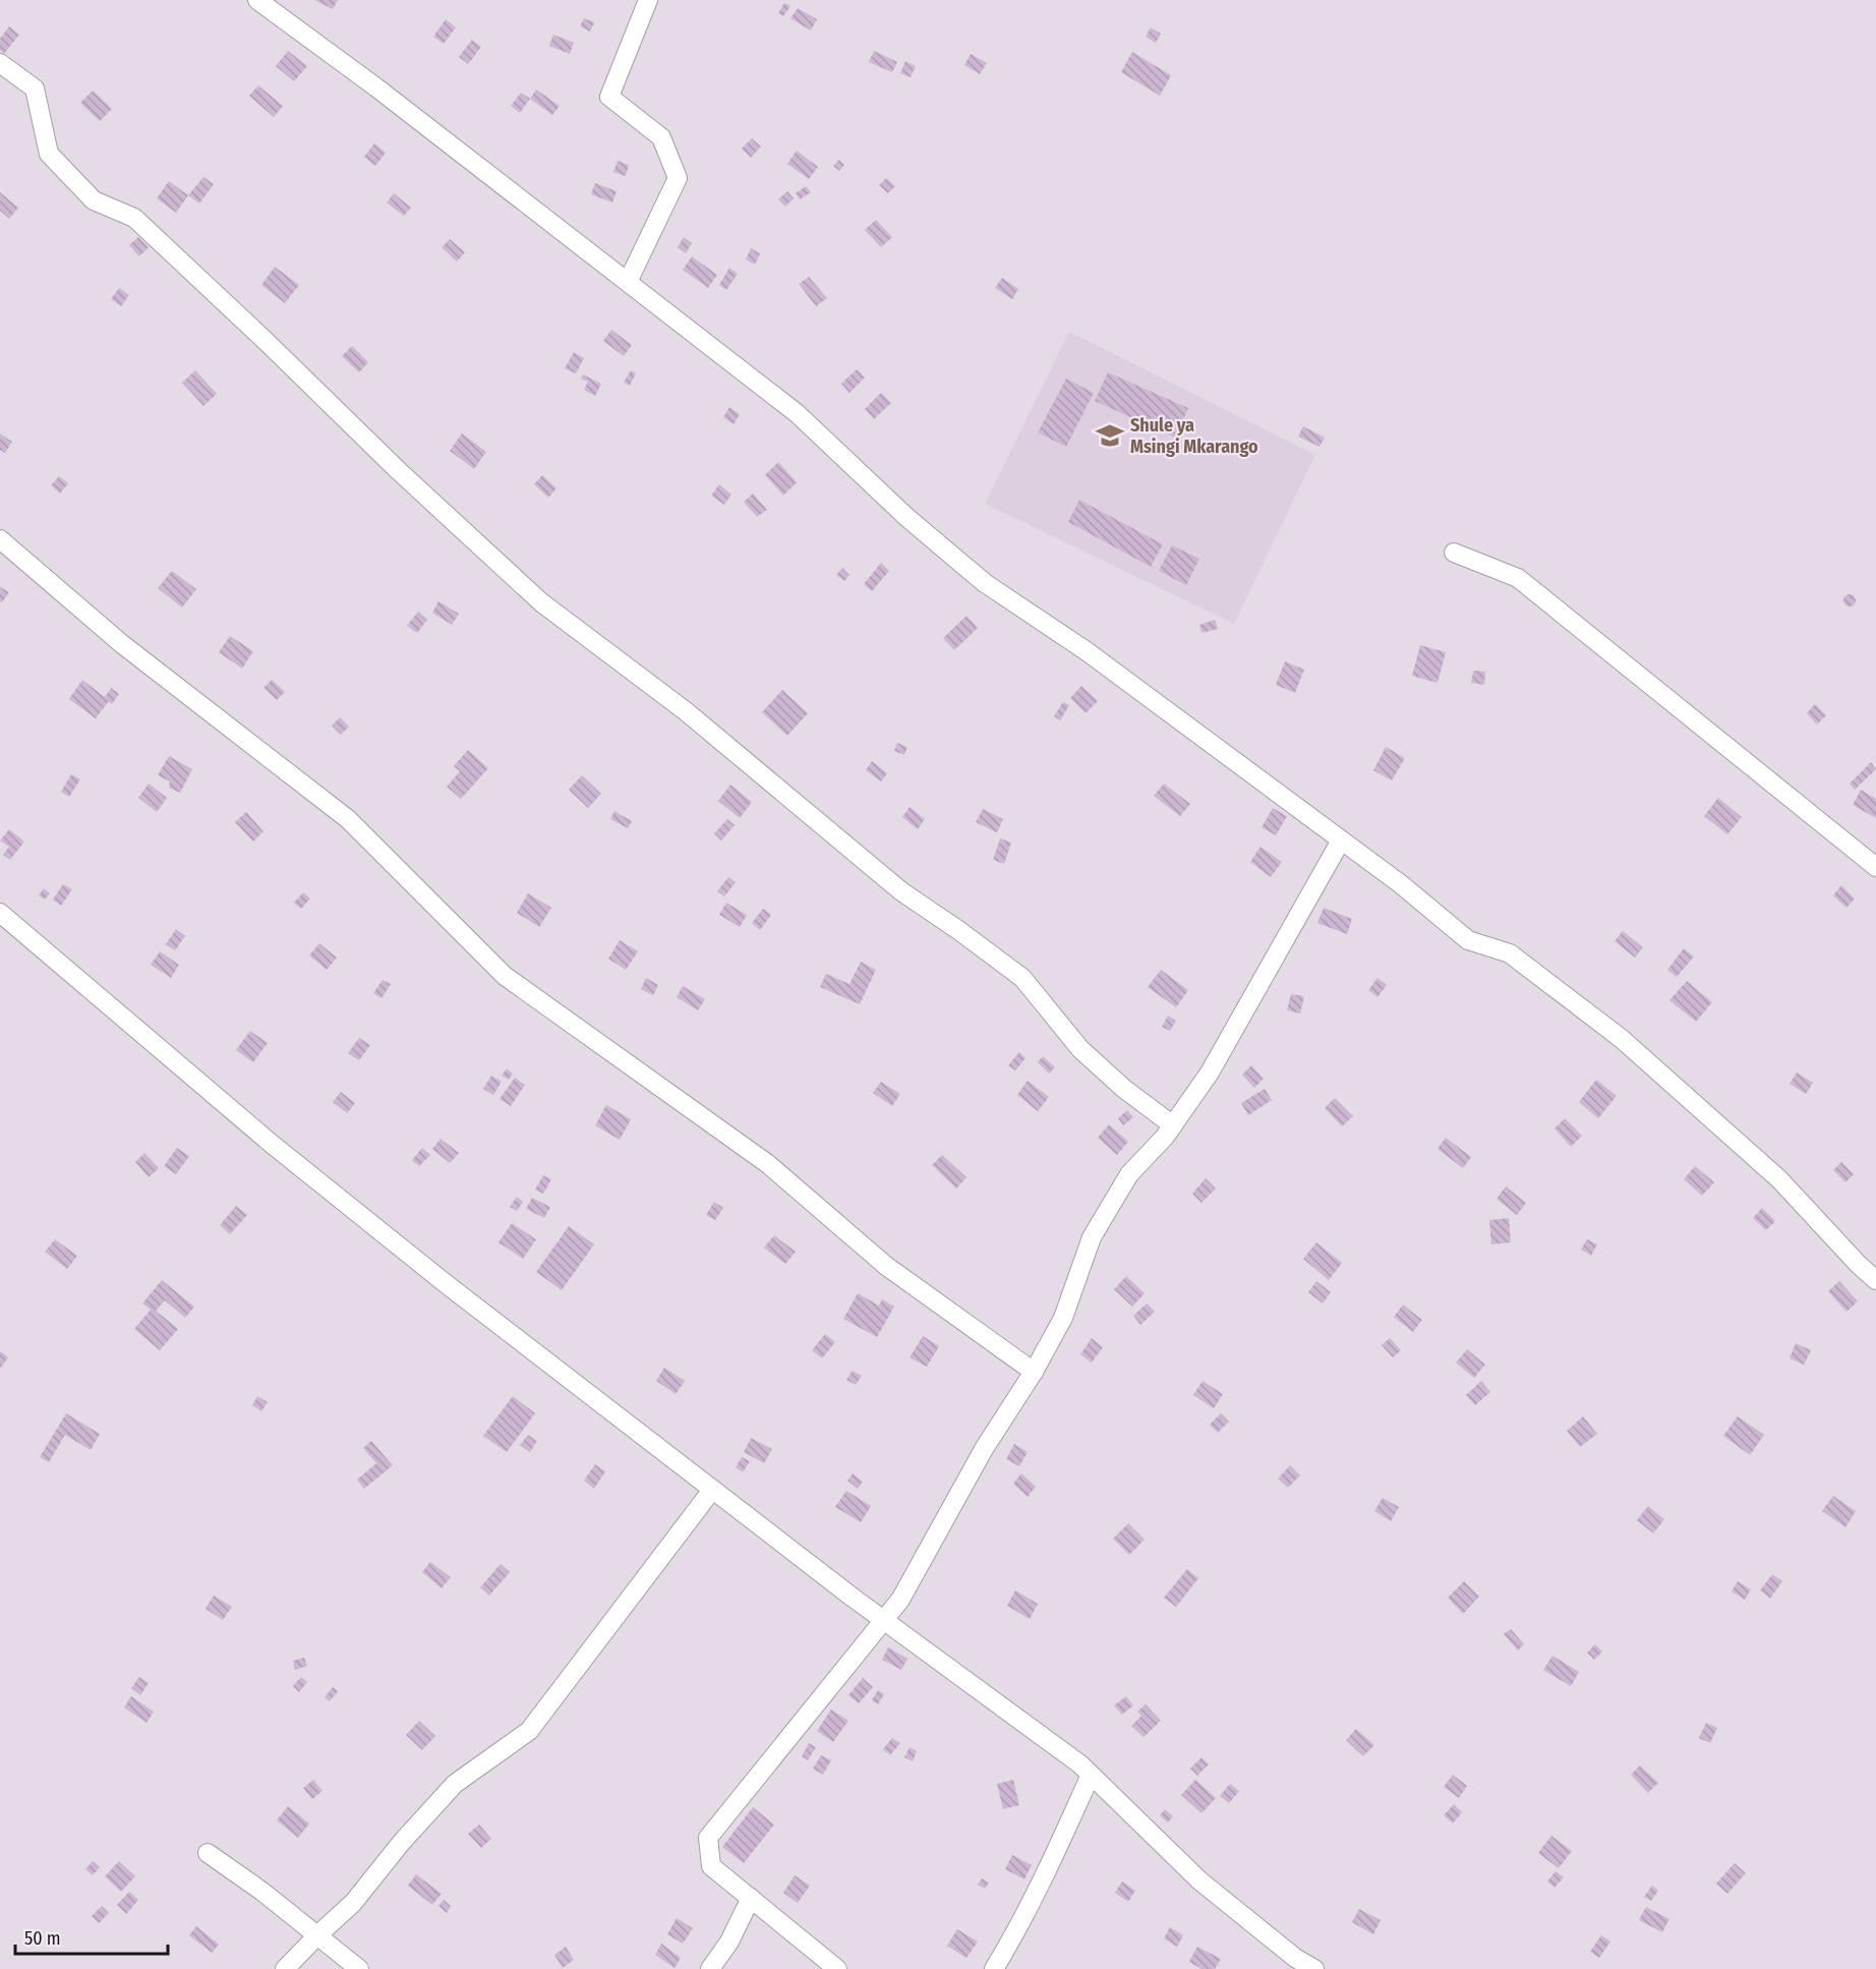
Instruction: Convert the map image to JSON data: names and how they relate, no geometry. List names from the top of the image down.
{
  "places": {
    "school or university": ["Shule ya Msingi Mkarango"]
  },
  "scale_bar": "50 m"
}
